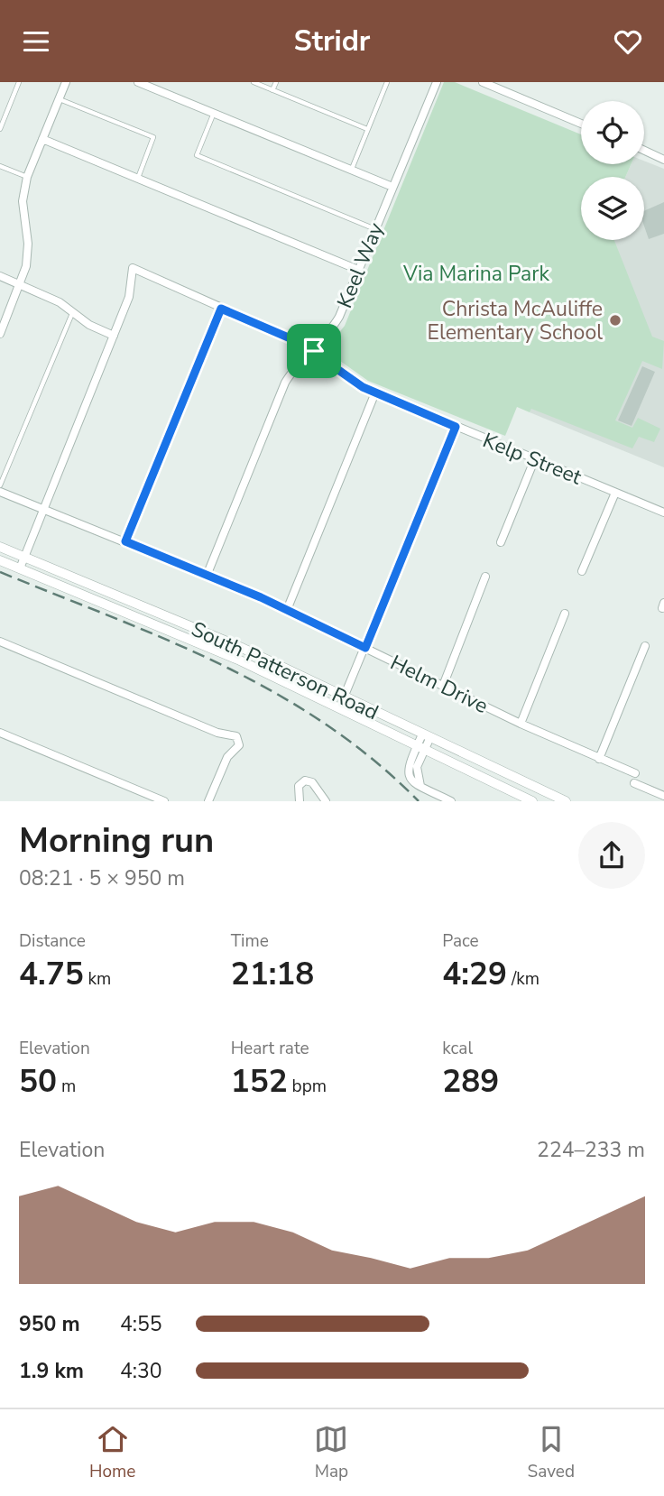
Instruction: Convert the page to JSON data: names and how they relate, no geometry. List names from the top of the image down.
{
  "streets": {
    "street": [
      "Keel Way",
      "Kelp Street",
      "South Patterson Road",
      "Helm Drive"
    ]
  },
  "crossings": [
    ["Keel Way", "Kelp Street"],
    ["Keel Way", "Helm Drive"]
  ],
  "parks": ["Via Marina Park"],
  "places": ["Christa McAuliffe Elementary School"],
  "page": {
    "header": "Stridr",
    "heading": ["Morning run", "08:21 · 5 × 950 m"],
    "stats": [
      ["Distance", "4.75 km"],
      ["Time", "21:18"],
      ["Pace", "4:29 /km"],
      ["Elevation", "50 m"],
      ["Heart rate", "152 bpm"],
      ["kcal", "289"]
    ],
    "chart": ["Elevation", "224–233 m"],
    "list": [
      {
        "name": "950 m",
        "note": "4:55"
      },
      {
        "name": "1.9 km",
        "note": "4:30"
      }
    ],
    "tabs": ["Home", "Map", "Saved"]
  }
}
